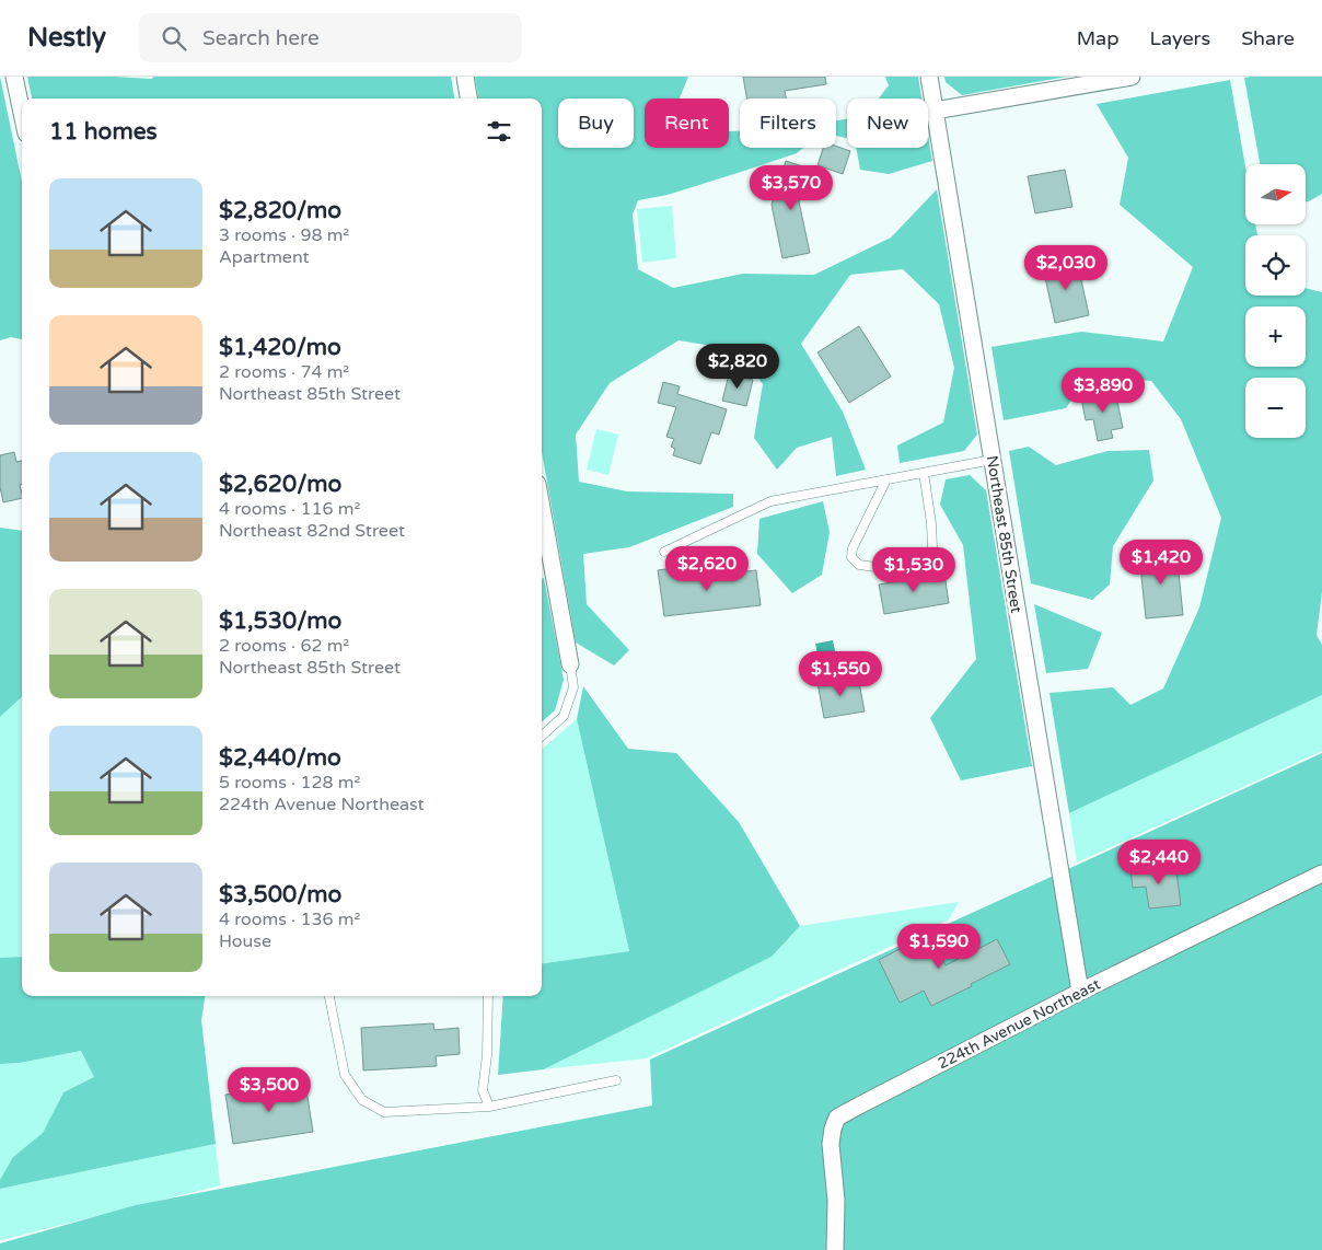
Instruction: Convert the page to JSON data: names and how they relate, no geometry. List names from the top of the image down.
{
  "streets": {
    "street": ["Northeast 85th Street", "224th Avenue Northeast"]
  },
  "crossings": [
    ["Northeast 85th Street", "224th Avenue Northeast"]
  ],
  "north": "right",
  "page": {
    "header": "Nestly",
    "search": "Search here",
    "nav": ["Map", "Layers", "Share"],
    "chip": [
      "Buy",
      "Rent",
      "Filters",
      "New"
    ],
    "heading": "11 homes",
    "map_buttons": ["+", "−"],
    "list": [
      {
        "name": "$2,820/mo",
        "note": "3 rooms · 98 m² · Apartment"
      },
      {
        "name": "$1,420/mo",
        "note": "2 rooms · 74 m² · Northeast 85th Street"
      },
      {
        "name": "$2,620/mo",
        "note": "4 rooms · 116 m² · Northeast 82nd Street"
      },
      {
        "name": "$1,530/mo",
        "note": "2 rooms · 62 m² · Northeast 85th Street"
      },
      {
        "name": "$2,440/mo",
        "note": "5 rooms · 128 m² · 224th Avenue Northeast"
      },
      {
        "name": "$3,500/mo",
        "note": "4 rooms · 136 m² · House"
      }
    ],
    "price": [
      "$3,570",
      "$2,030",
      "$2,820",
      "$3,890",
      "$1,420",
      "$2,620",
      "$1,530",
      "$1,550",
      "$2,440",
      "$1,590",
      "$3,500"
    ]
  }
}
